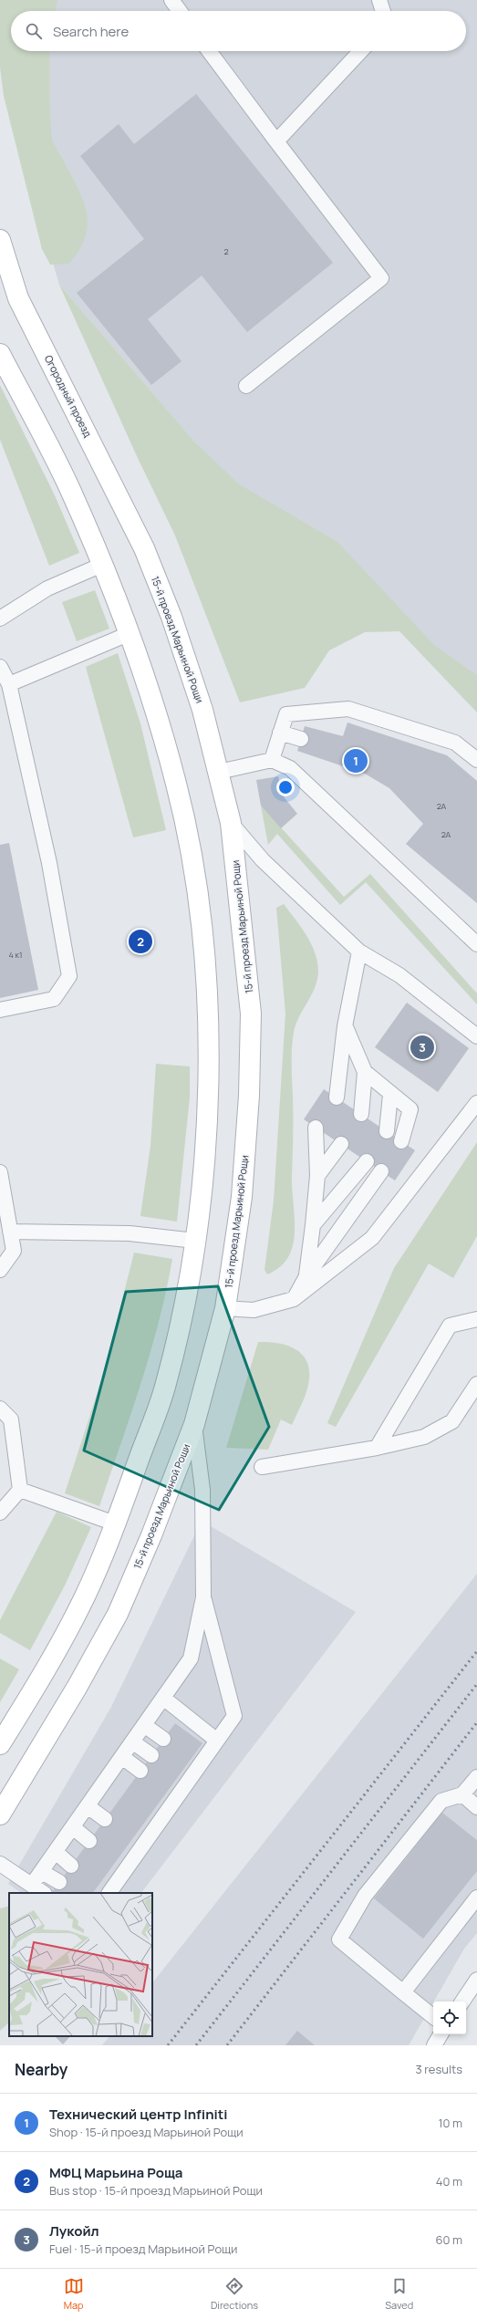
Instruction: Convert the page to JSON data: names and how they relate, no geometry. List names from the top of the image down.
{
  "streets": {
    "main road": ["Огородный проезд", "15-й проезд Марьиной Рощи"]
  },
  "crossings": [
    ["Огородный проезд", "15-й проезд Марьиной Рощи"]
  ],
  "house_numbers": [
    "2",
    "2А",
    "2А",
    "4 к1"
  ],
  "page": {
    "search": "Search here",
    "pins": ["1", "2", "3"],
    "heading": ["Nearby", "3 results"],
    "list": [
      {
        "mark": "1",
        "name": "Технический центр Infiniti",
        "note": "Shop · 15-й проезд Марьиной Рощи",
        "value": "10 m"
      },
      {
        "mark": "2",
        "name": "МФЦ Марьина Роща",
        "note": "Bus stop · 15-й проезд Марьиной Рощи",
        "value": "40 m"
      },
      {
        "mark": "3",
        "name": "Лукойл",
        "note": "Fuel · 15-й проезд Марьиной Рощи",
        "value": "60 m"
      }
    ],
    "nav": ["Map", "Directions", "Saved"]
  }
}
